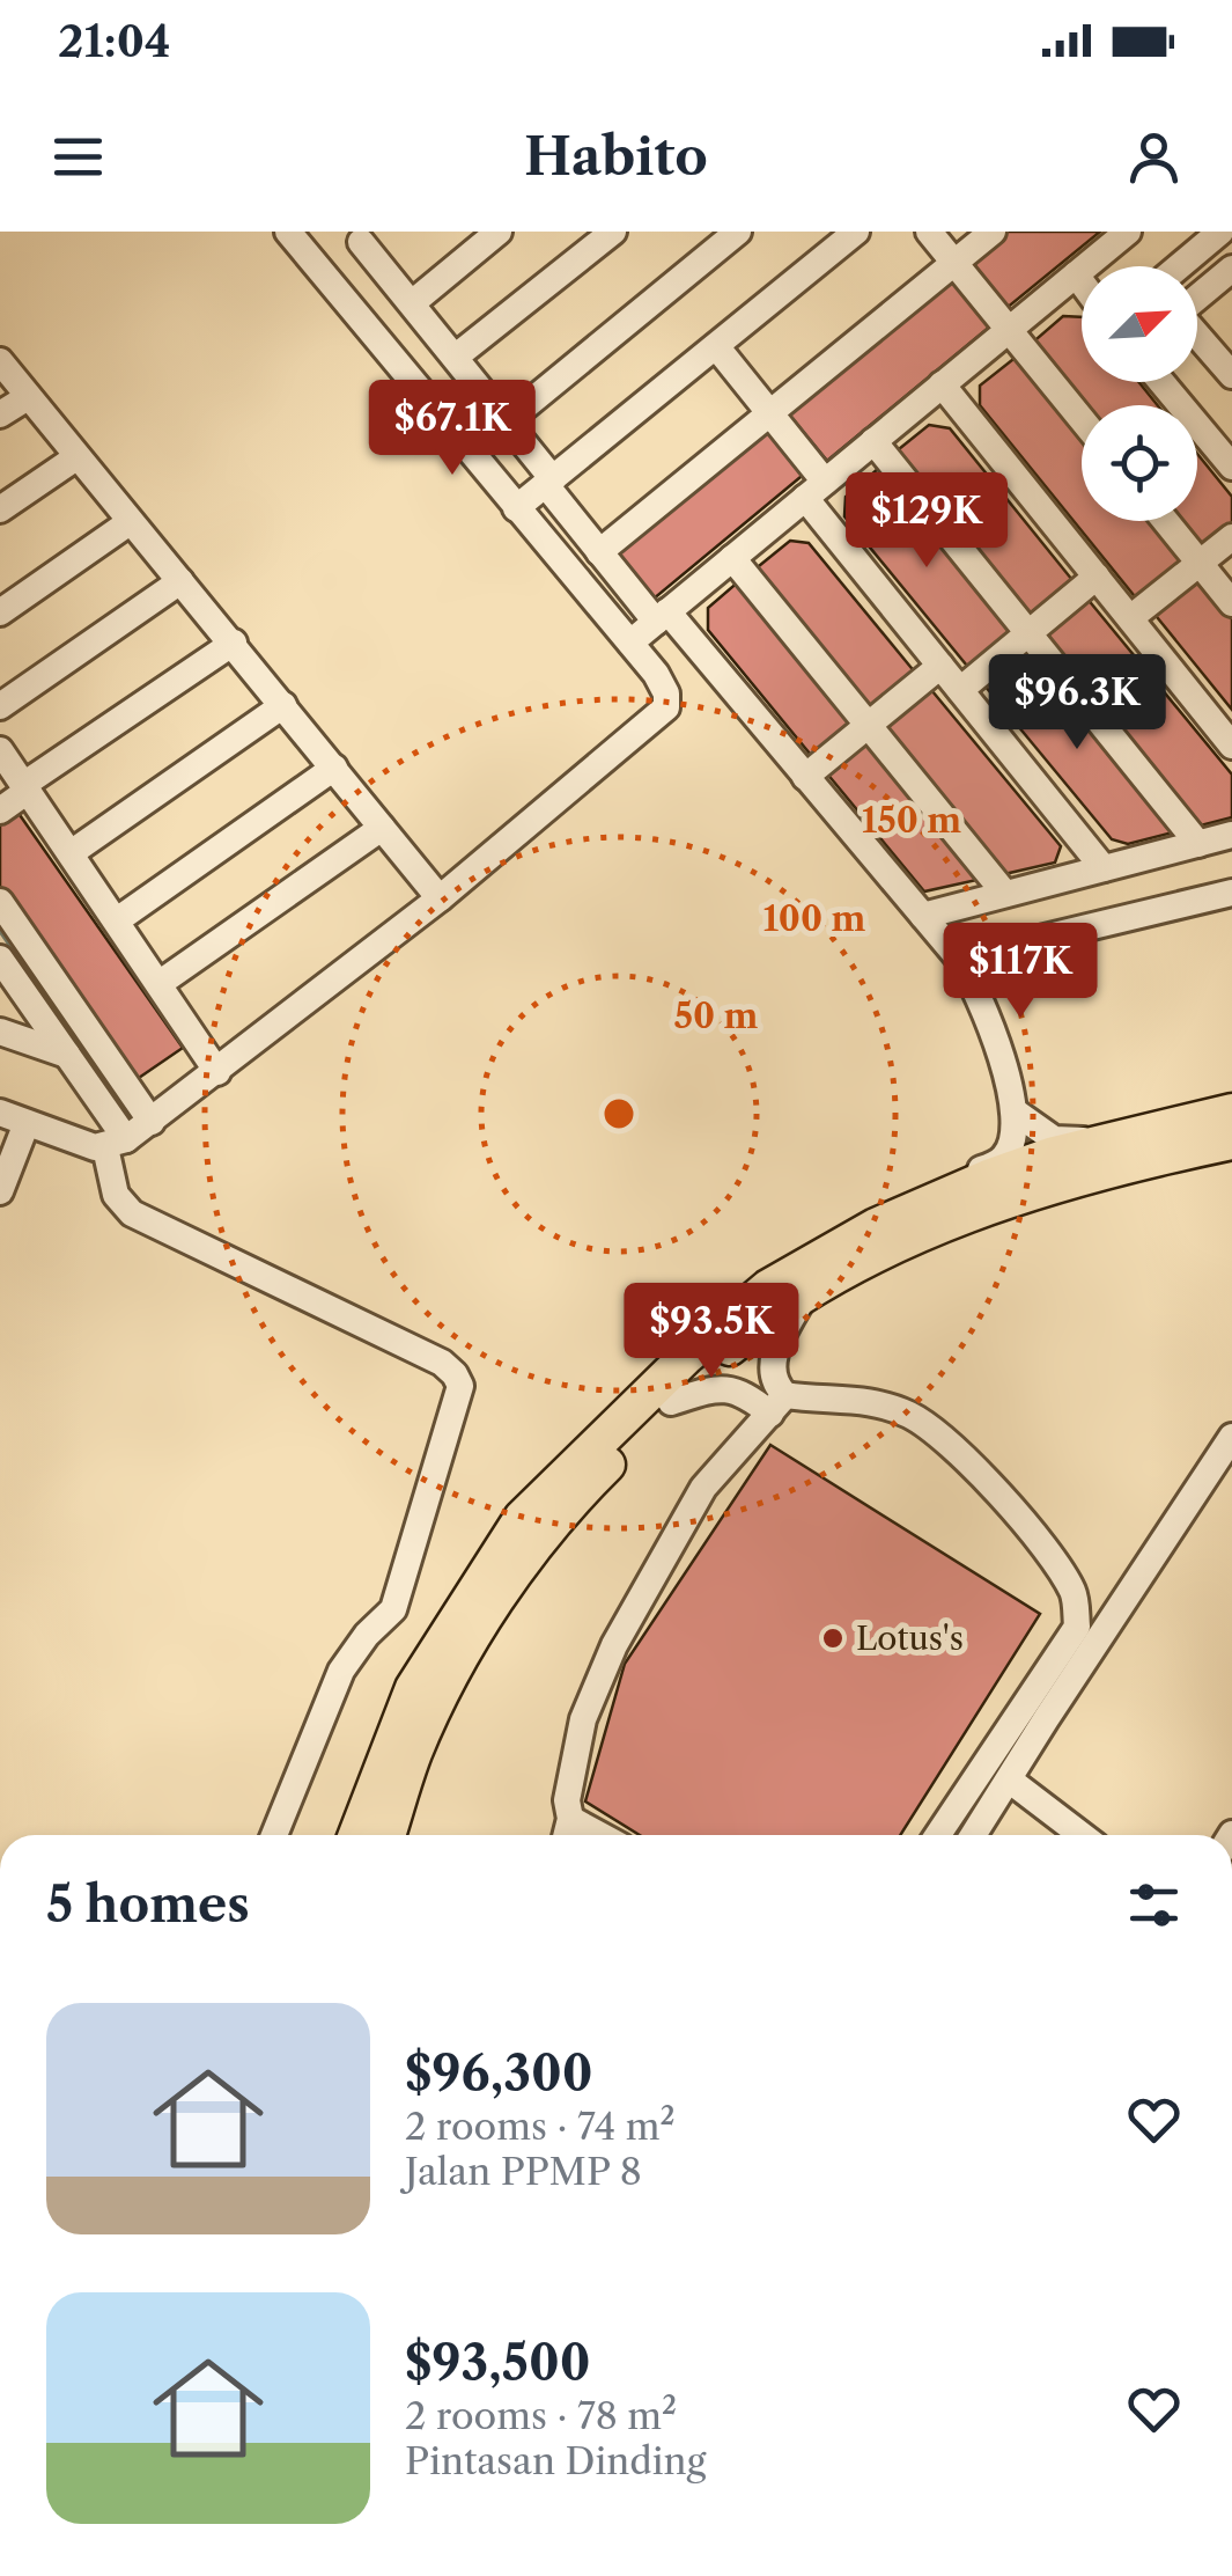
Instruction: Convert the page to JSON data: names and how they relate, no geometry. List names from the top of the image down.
{
  "places": ["Lotus's"],
  "north": "top right",
  "page": {
    "status": "21:04",
    "header": "Habito",
    "price": [
      "$67.1K",
      "$129K",
      "$96.3K",
      "$117K",
      "$93.5K"
    ],
    "heading": "5 homes",
    "list": [
      {
        "name": "$96,300",
        "note": "2 rooms · 74 m² · Jalan PPMP 8"
      },
      {
        "name": "$93,500",
        "note": "2 rooms · 78 m² · Pintasan Dinding"
      }
    ]
  },
  "rings": ["150 m", "100 m", "50 m"]
}
